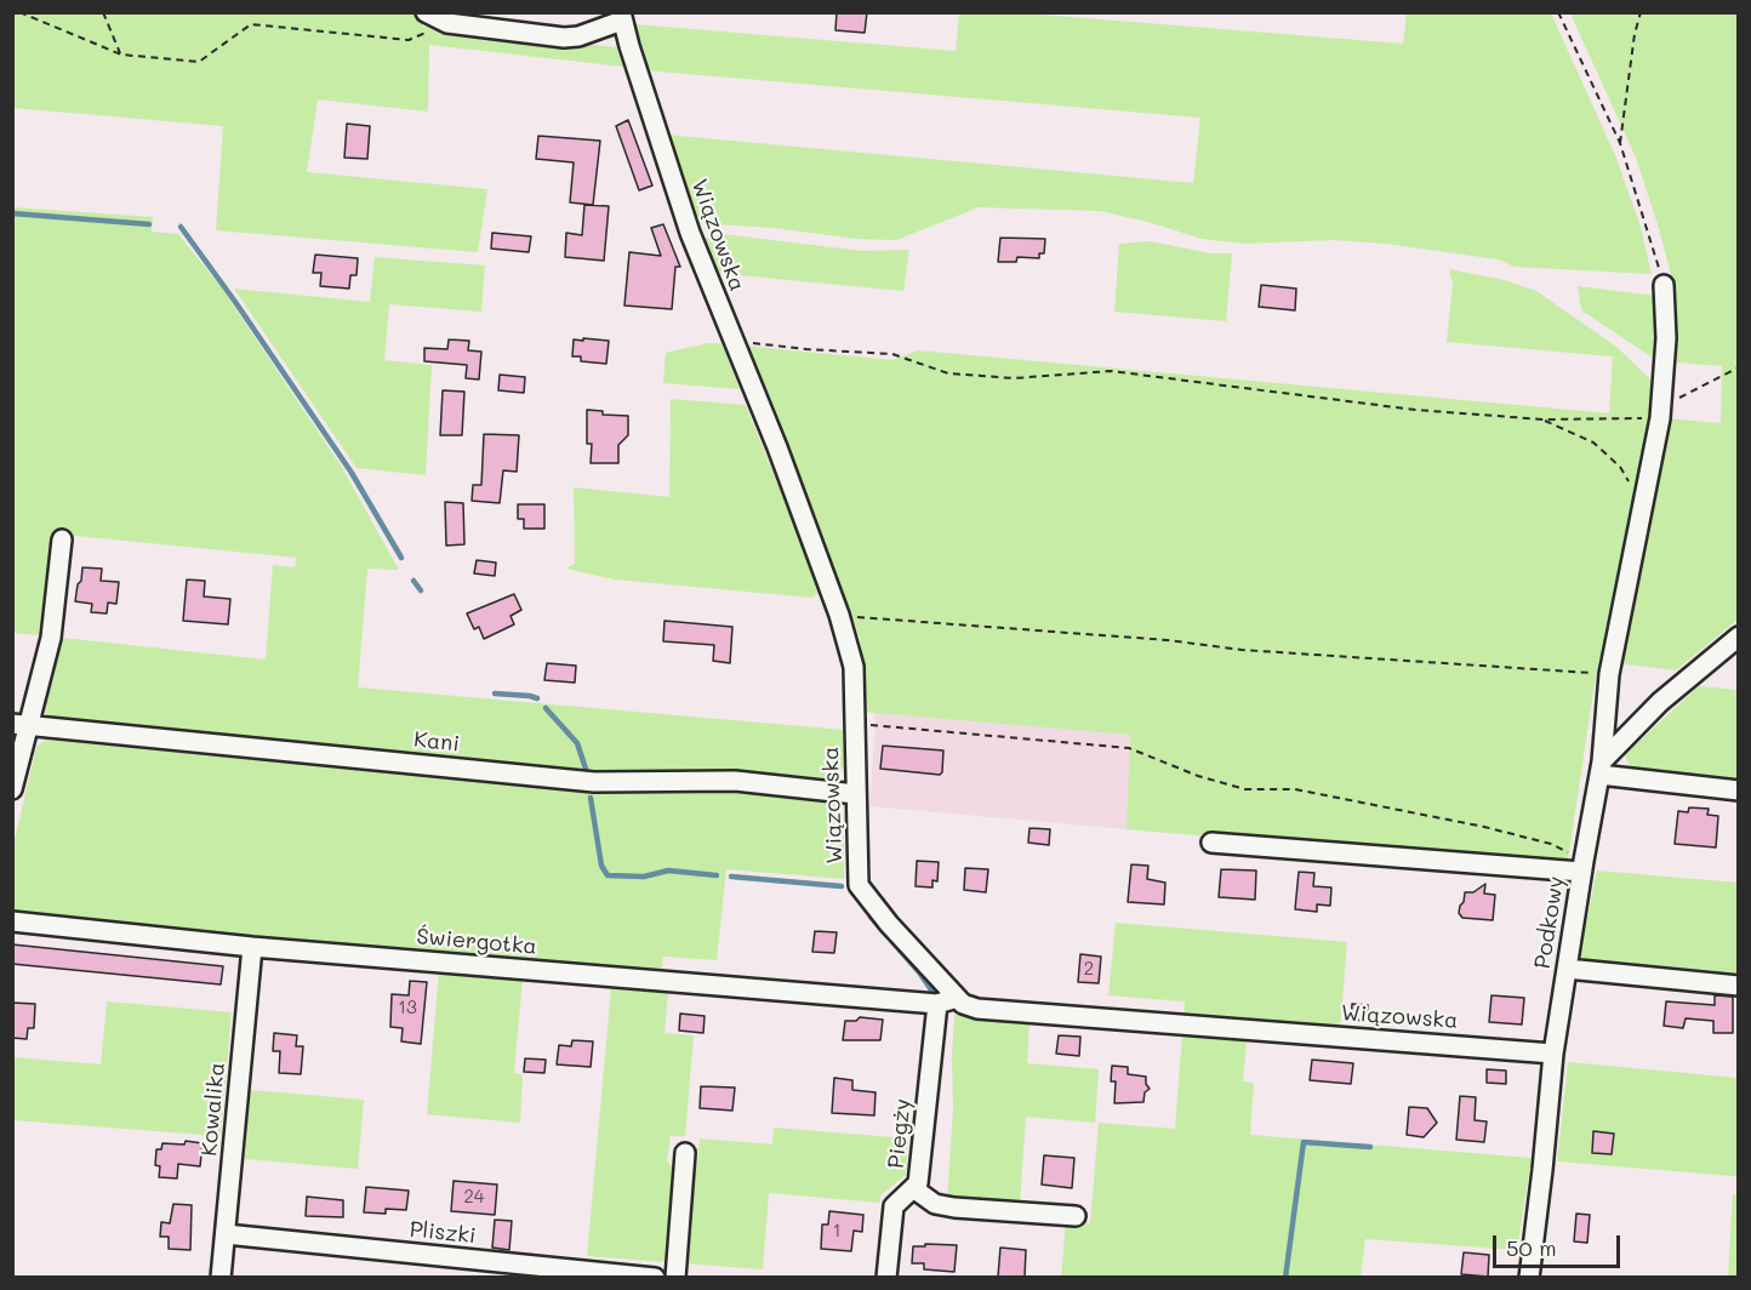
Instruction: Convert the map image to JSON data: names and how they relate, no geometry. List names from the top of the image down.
{
  "streets": {
    "street": [
      "Wiązowska",
      "Kani",
      "Podkowy",
      "Świergotka",
      "Kowalika",
      "Piegży",
      "Pliszki"
    ]
  },
  "crossings": [
    ["Wiązowska", "Kani"],
    ["Wiązowska", "Podkowy"],
    ["Świergotka", "Kowalika"],
    ["Świergotka", "Piegży"],
    ["Kowalika", "Pliszki"]
  ],
  "house_numbers": [
    "2",
    "13",
    "24",
    "1"
  ],
  "scale_bar": "50 m"
}
